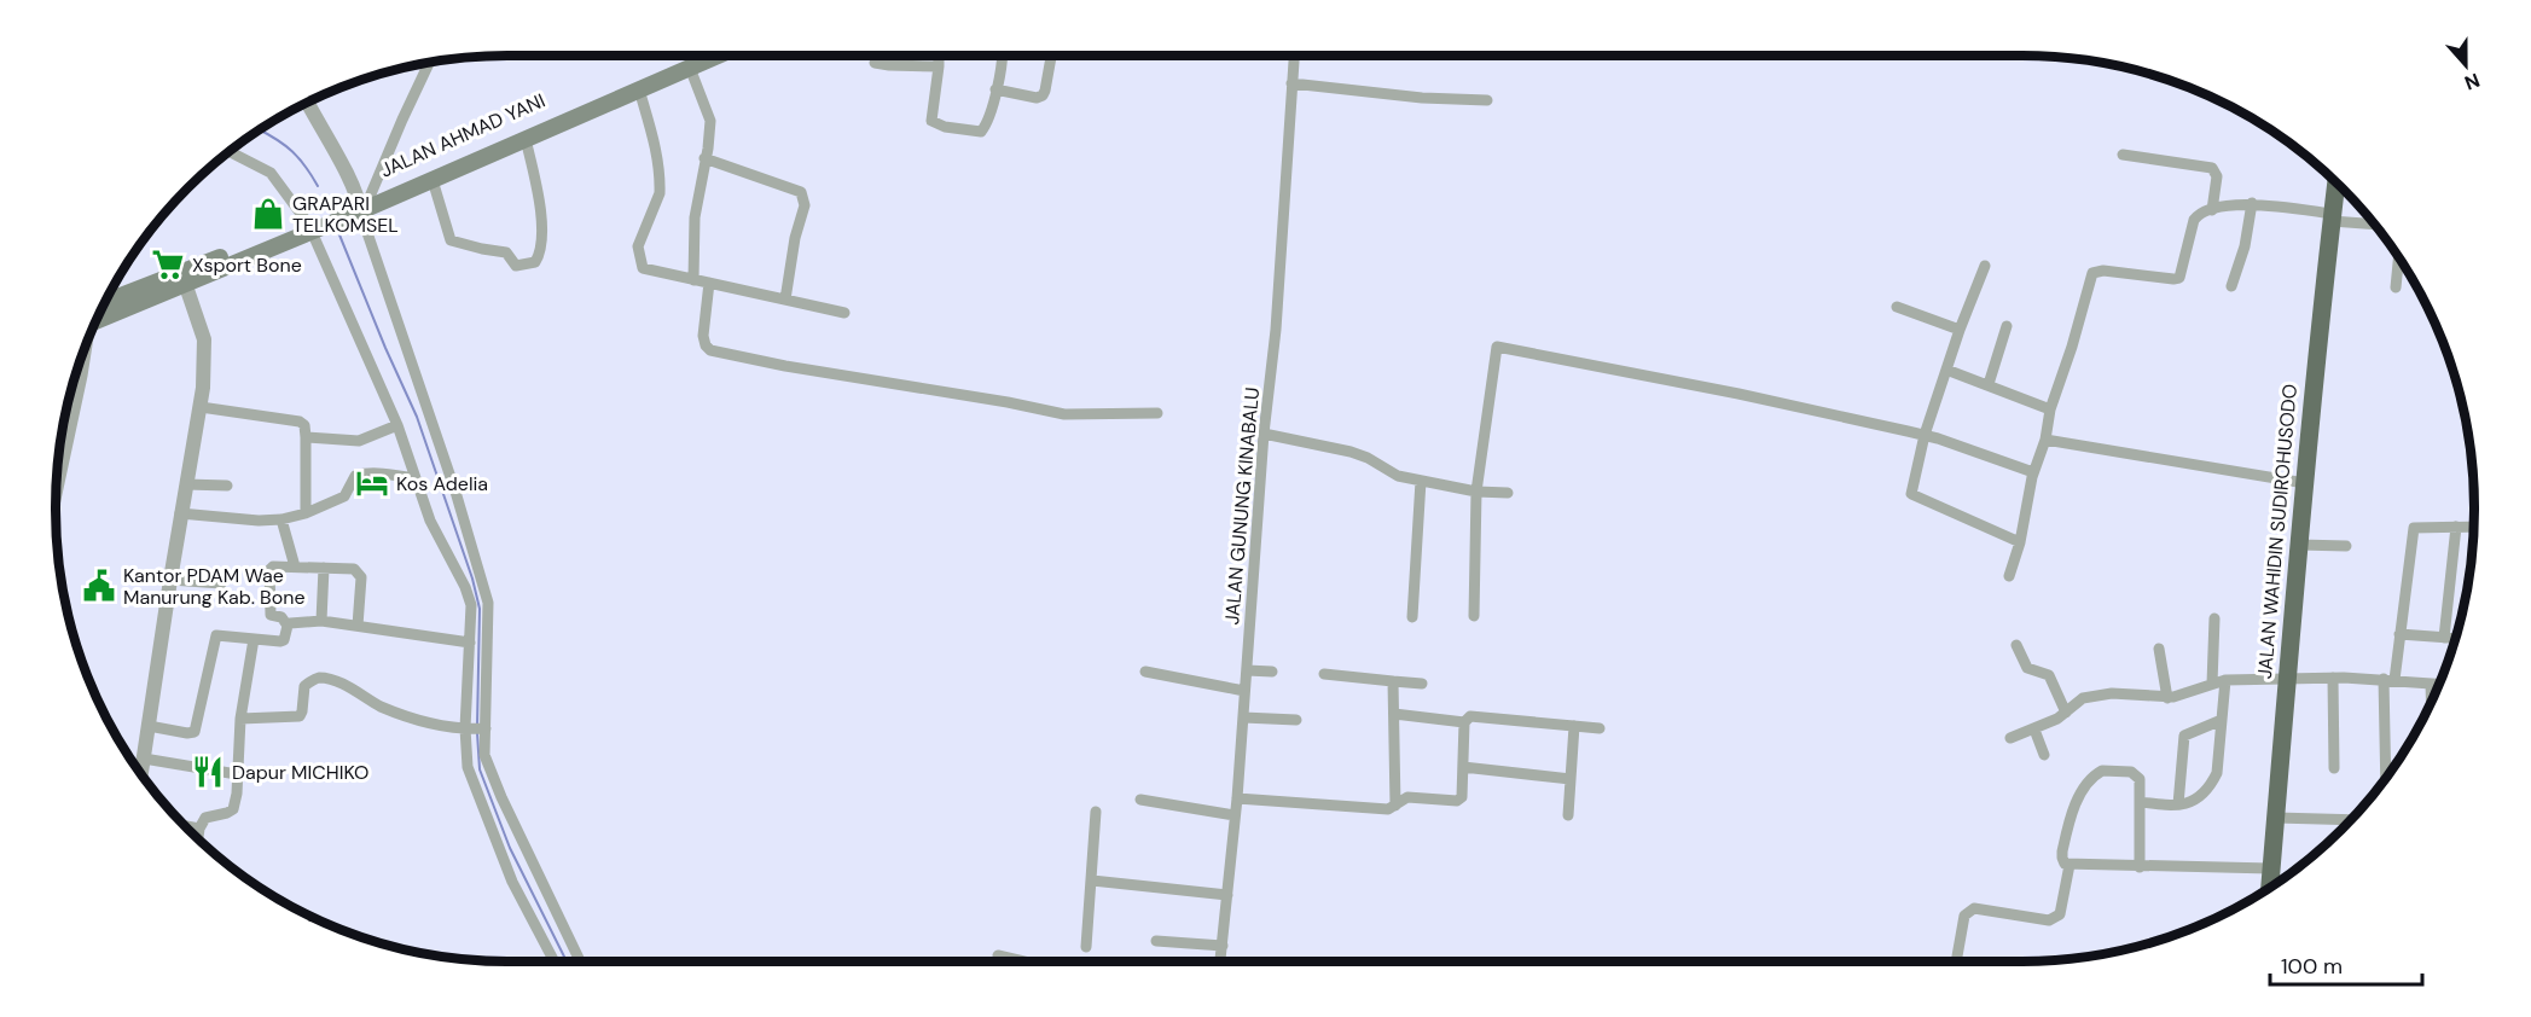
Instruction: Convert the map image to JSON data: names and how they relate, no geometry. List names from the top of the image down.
{
  "streets": {
    "highway": ["JALAN WAHIDIN SUDIROHUSODO"],
    "main road": ["JALAN AHMAD YANI"],
    "street": ["JALAN GUNUNG KINABALU"]
  },
  "places": {
    "shop": ["GRAPARI TELKOMSEL"],
    "supermarket": ["Xsport Bone"],
    "hotel": ["Kos Adelia"],
    "public building": ["Kantor PDAM Wae Manurung Kab. Bone"],
    "restaurant": ["Dapur MICHIKO"]
  },
  "scale_bar": "100 m",
  "north": "bottom"
}
